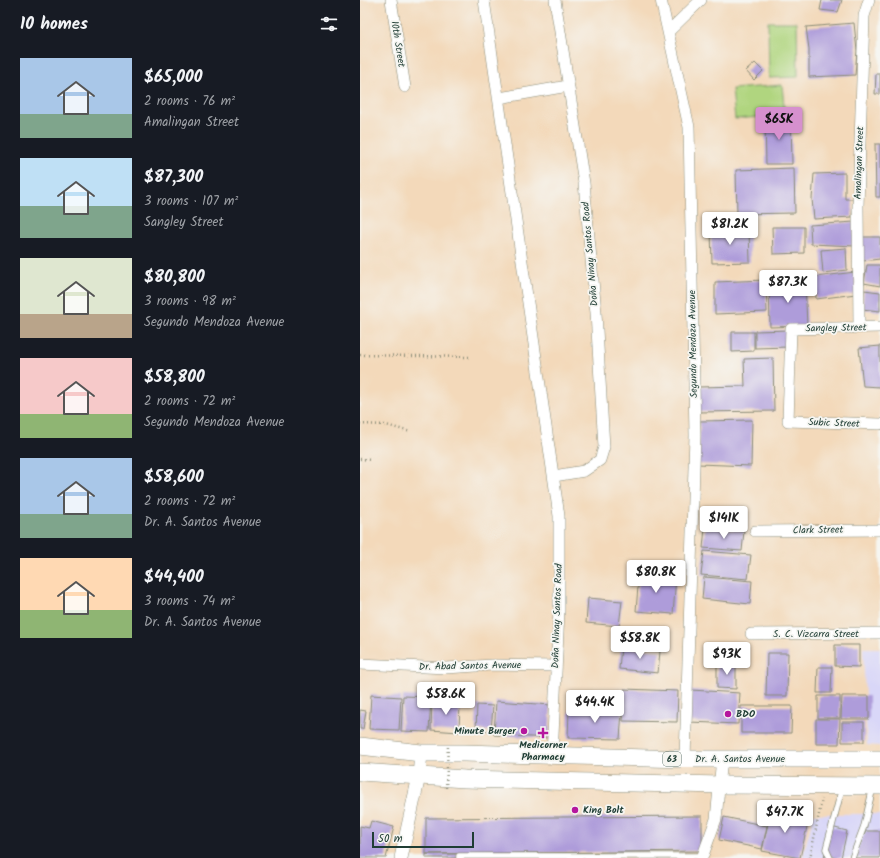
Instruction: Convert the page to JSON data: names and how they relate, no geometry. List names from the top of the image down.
{
  "streets": {
    "main road": ["63", "Dr. A. Santos Avenue"],
    "street": [
      "10th Street",
      "Amalingan Street",
      "Doña Ninay Santos Road",
      "Sangley Street",
      "Segundo Mendoza Avenue",
      "Subic Street",
      "Clark Street",
      "S. C. Vizcarra Street",
      "Dr. Abad Santos Avenue"
    ]
  },
  "crossings": [
    ["Amalingan Street", "Sangley Street"],
    ["Doña Ninay Santos Road", "Dr. Abad Santos Avenue"],
    ["Doña Ninay Santos Road", "Dr. A. Santos Avenue"],
    ["Sangley Street", "Subic Street"],
    ["Segundo Mendoza Avenue", "Dr. A. Santos Avenue"]
  ],
  "places": {
    "other": ["BDO", "Minute Burger", "King Bolt"],
    "health": ["Medicorner Pharmacy"]
  },
  "scale_bar": "50 m",
  "page": {
    "heading": "10 homes",
    "list": [
      {
        "name": "$65,000",
        "note": "2 rooms · 76 m² · Amalingan Street"
      },
      {
        "name": "$87,300",
        "note": "3 rooms · 107 m² · Sangley Street"
      },
      {
        "name": "$80,800",
        "note": "3 rooms · 98 m² · Segundo Mendoza Avenue"
      },
      {
        "name": "$58,800",
        "note": "2 rooms · 72 m² · Segundo Mendoza Avenue"
      },
      {
        "name": "$58,600",
        "note": "2 rooms · 72 m² · Dr. A. Santos Avenue"
      },
      {
        "name": "$44,400",
        "note": "3 rooms · 74 m² · Dr. A. Santos Avenue"
      }
    ],
    "price": [
      "$65K",
      "$81.2K",
      "$87.3K",
      "$141K",
      "$80.8K",
      "$58.8K",
      "$93K",
      "$58.6K",
      "$44.4K",
      "$47.7K"
    ],
    "scale": "50 m"
  }
}
